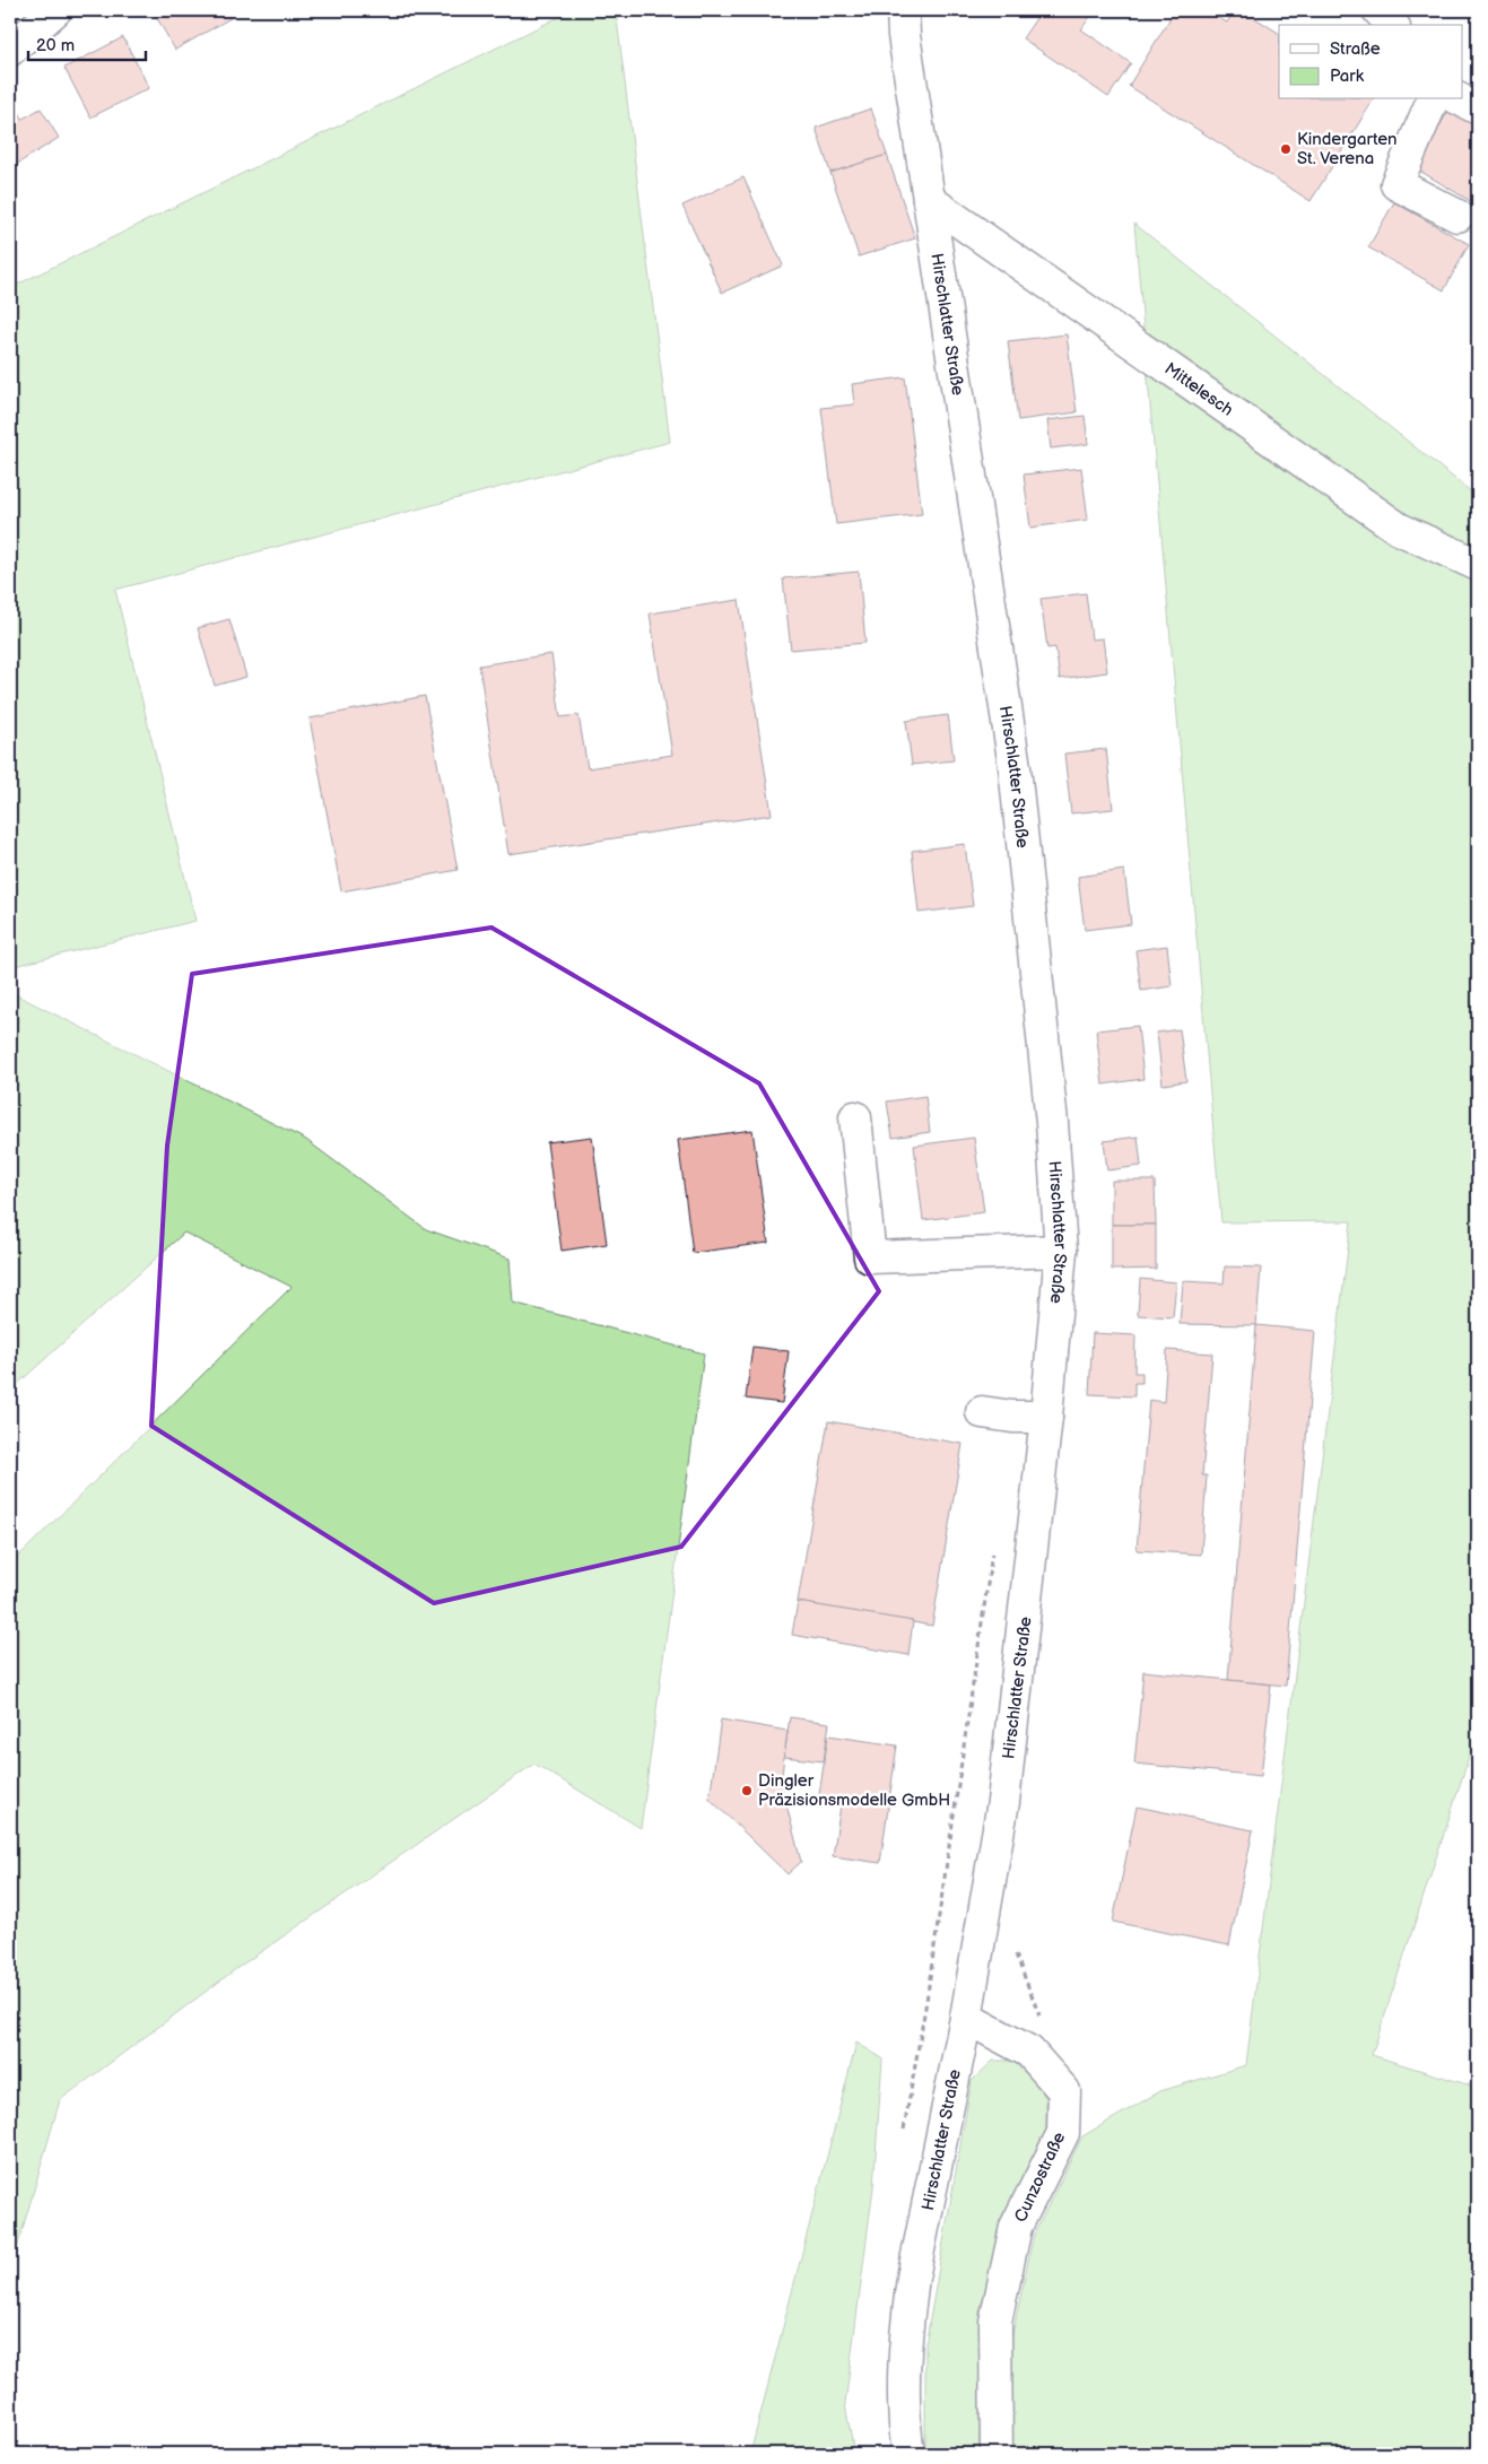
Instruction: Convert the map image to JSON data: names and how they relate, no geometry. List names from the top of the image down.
{
  "streets": {
    "street": ["Hirschlatter Straße", "Mittelesch", "Cunzostraße"]
  },
  "crossings": [
    ["Hirschlatter Straße", "Mittelesch"],
    ["Hirschlatter Straße", "Cunzostraße"]
  ],
  "places": ["Kindergarten St. Verena", "Dingler Präzisionsmodelle GmbH"],
  "legend": ["Straße", "Park"],
  "scale_bar": "20 m"
}
